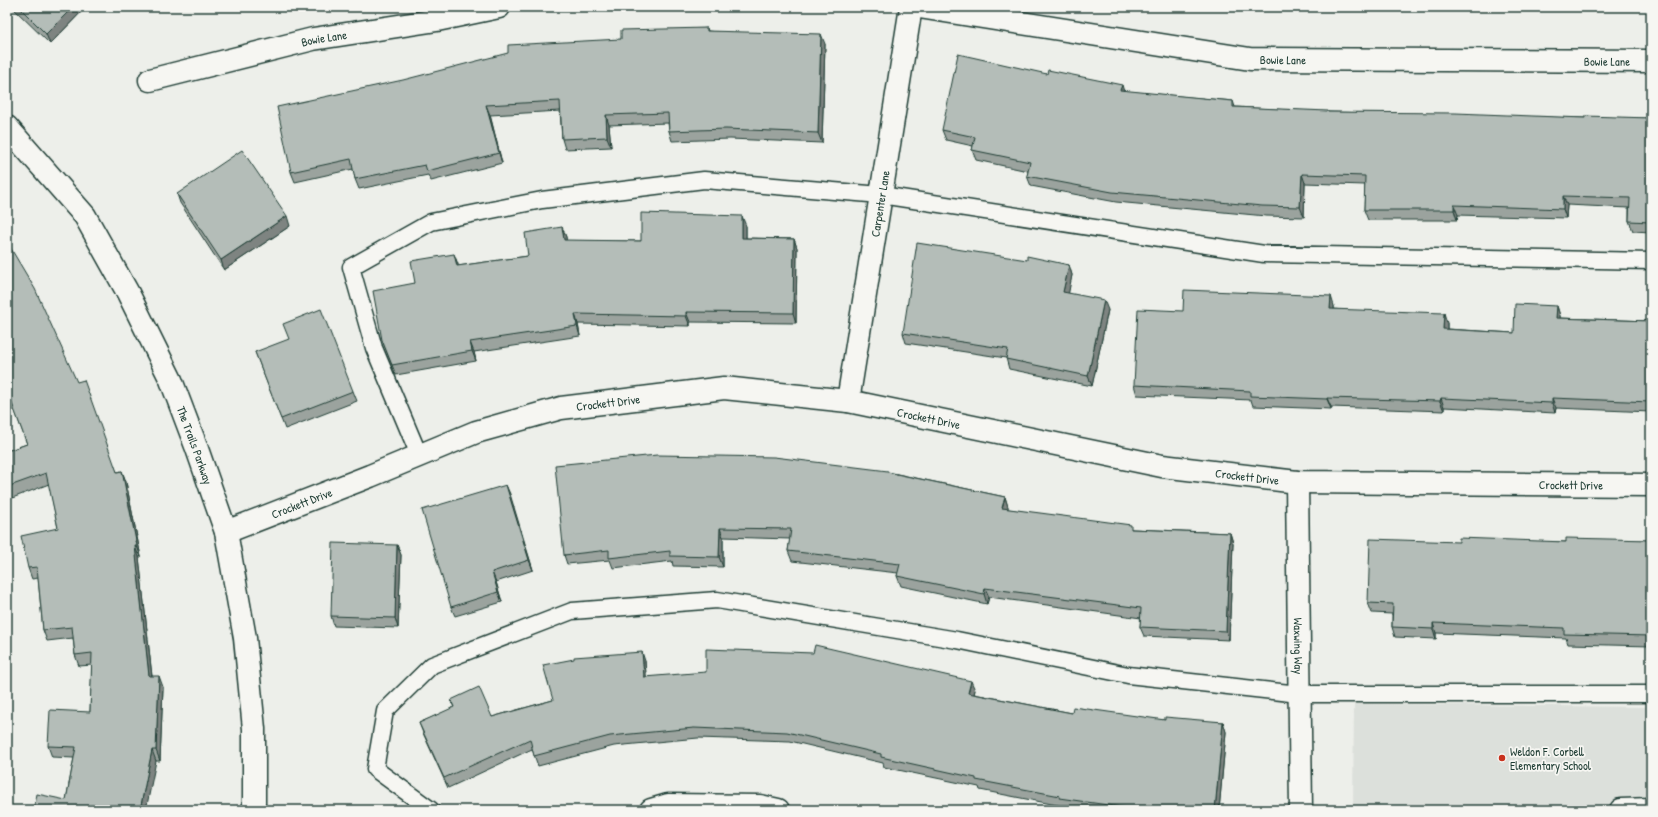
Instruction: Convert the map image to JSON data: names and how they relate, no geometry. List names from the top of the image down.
{
  "streets": {
    "street": [
      "Bowie Lane",
      "Carpenter Lane",
      "Crockett Drive",
      "The Trails Parkway",
      "Waxwing Way"
    ]
  },
  "crossings": [
    ["Carpenter Lane", "Crockett Drive"],
    ["Crockett Drive", "The Trails Parkway"],
    ["Crockett Drive", "Waxwing Way"]
  ],
  "places": ["Weldon F. Corbell Elementary School"]
}
